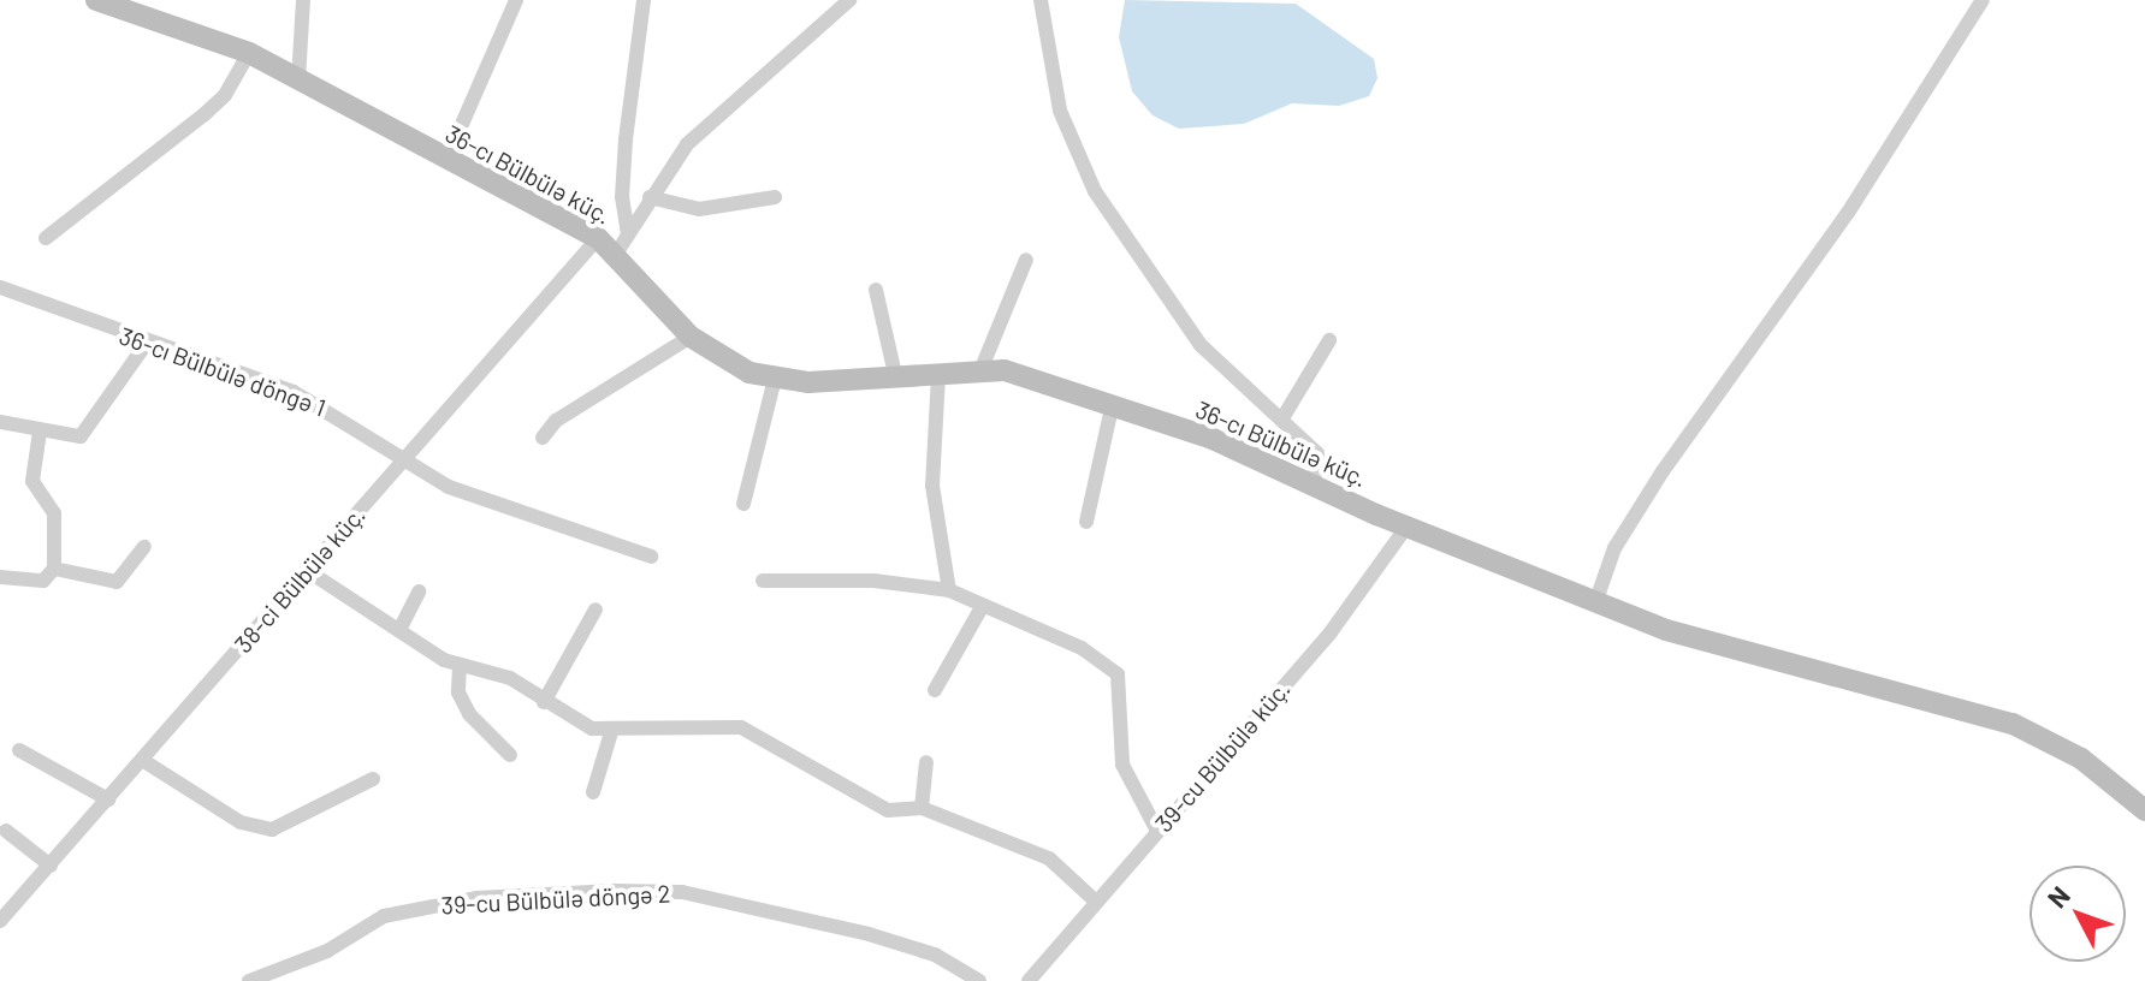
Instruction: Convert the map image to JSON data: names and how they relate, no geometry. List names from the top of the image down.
{
  "streets": {
    "street": [
      "36-cı Bülbülə küç.",
      "36-cı Bülbülə döngə 1",
      "38-ci Bülbülə küç.",
      "39-cu Bülbülə küç.",
      "39-cu Bülbülə döngə 2"
    ]
  },
  "crossings": [
    ["36-cı Bülbülə küç.", "38-ci Bülbülə küç."],
    ["36-cı Bülbülə küç.", "39-cu Bülbülə küç."],
    ["36-cı Bülbülə döngə 1", "38-ci Bülbülə küç."]
  ],
  "north": "top left"
}
